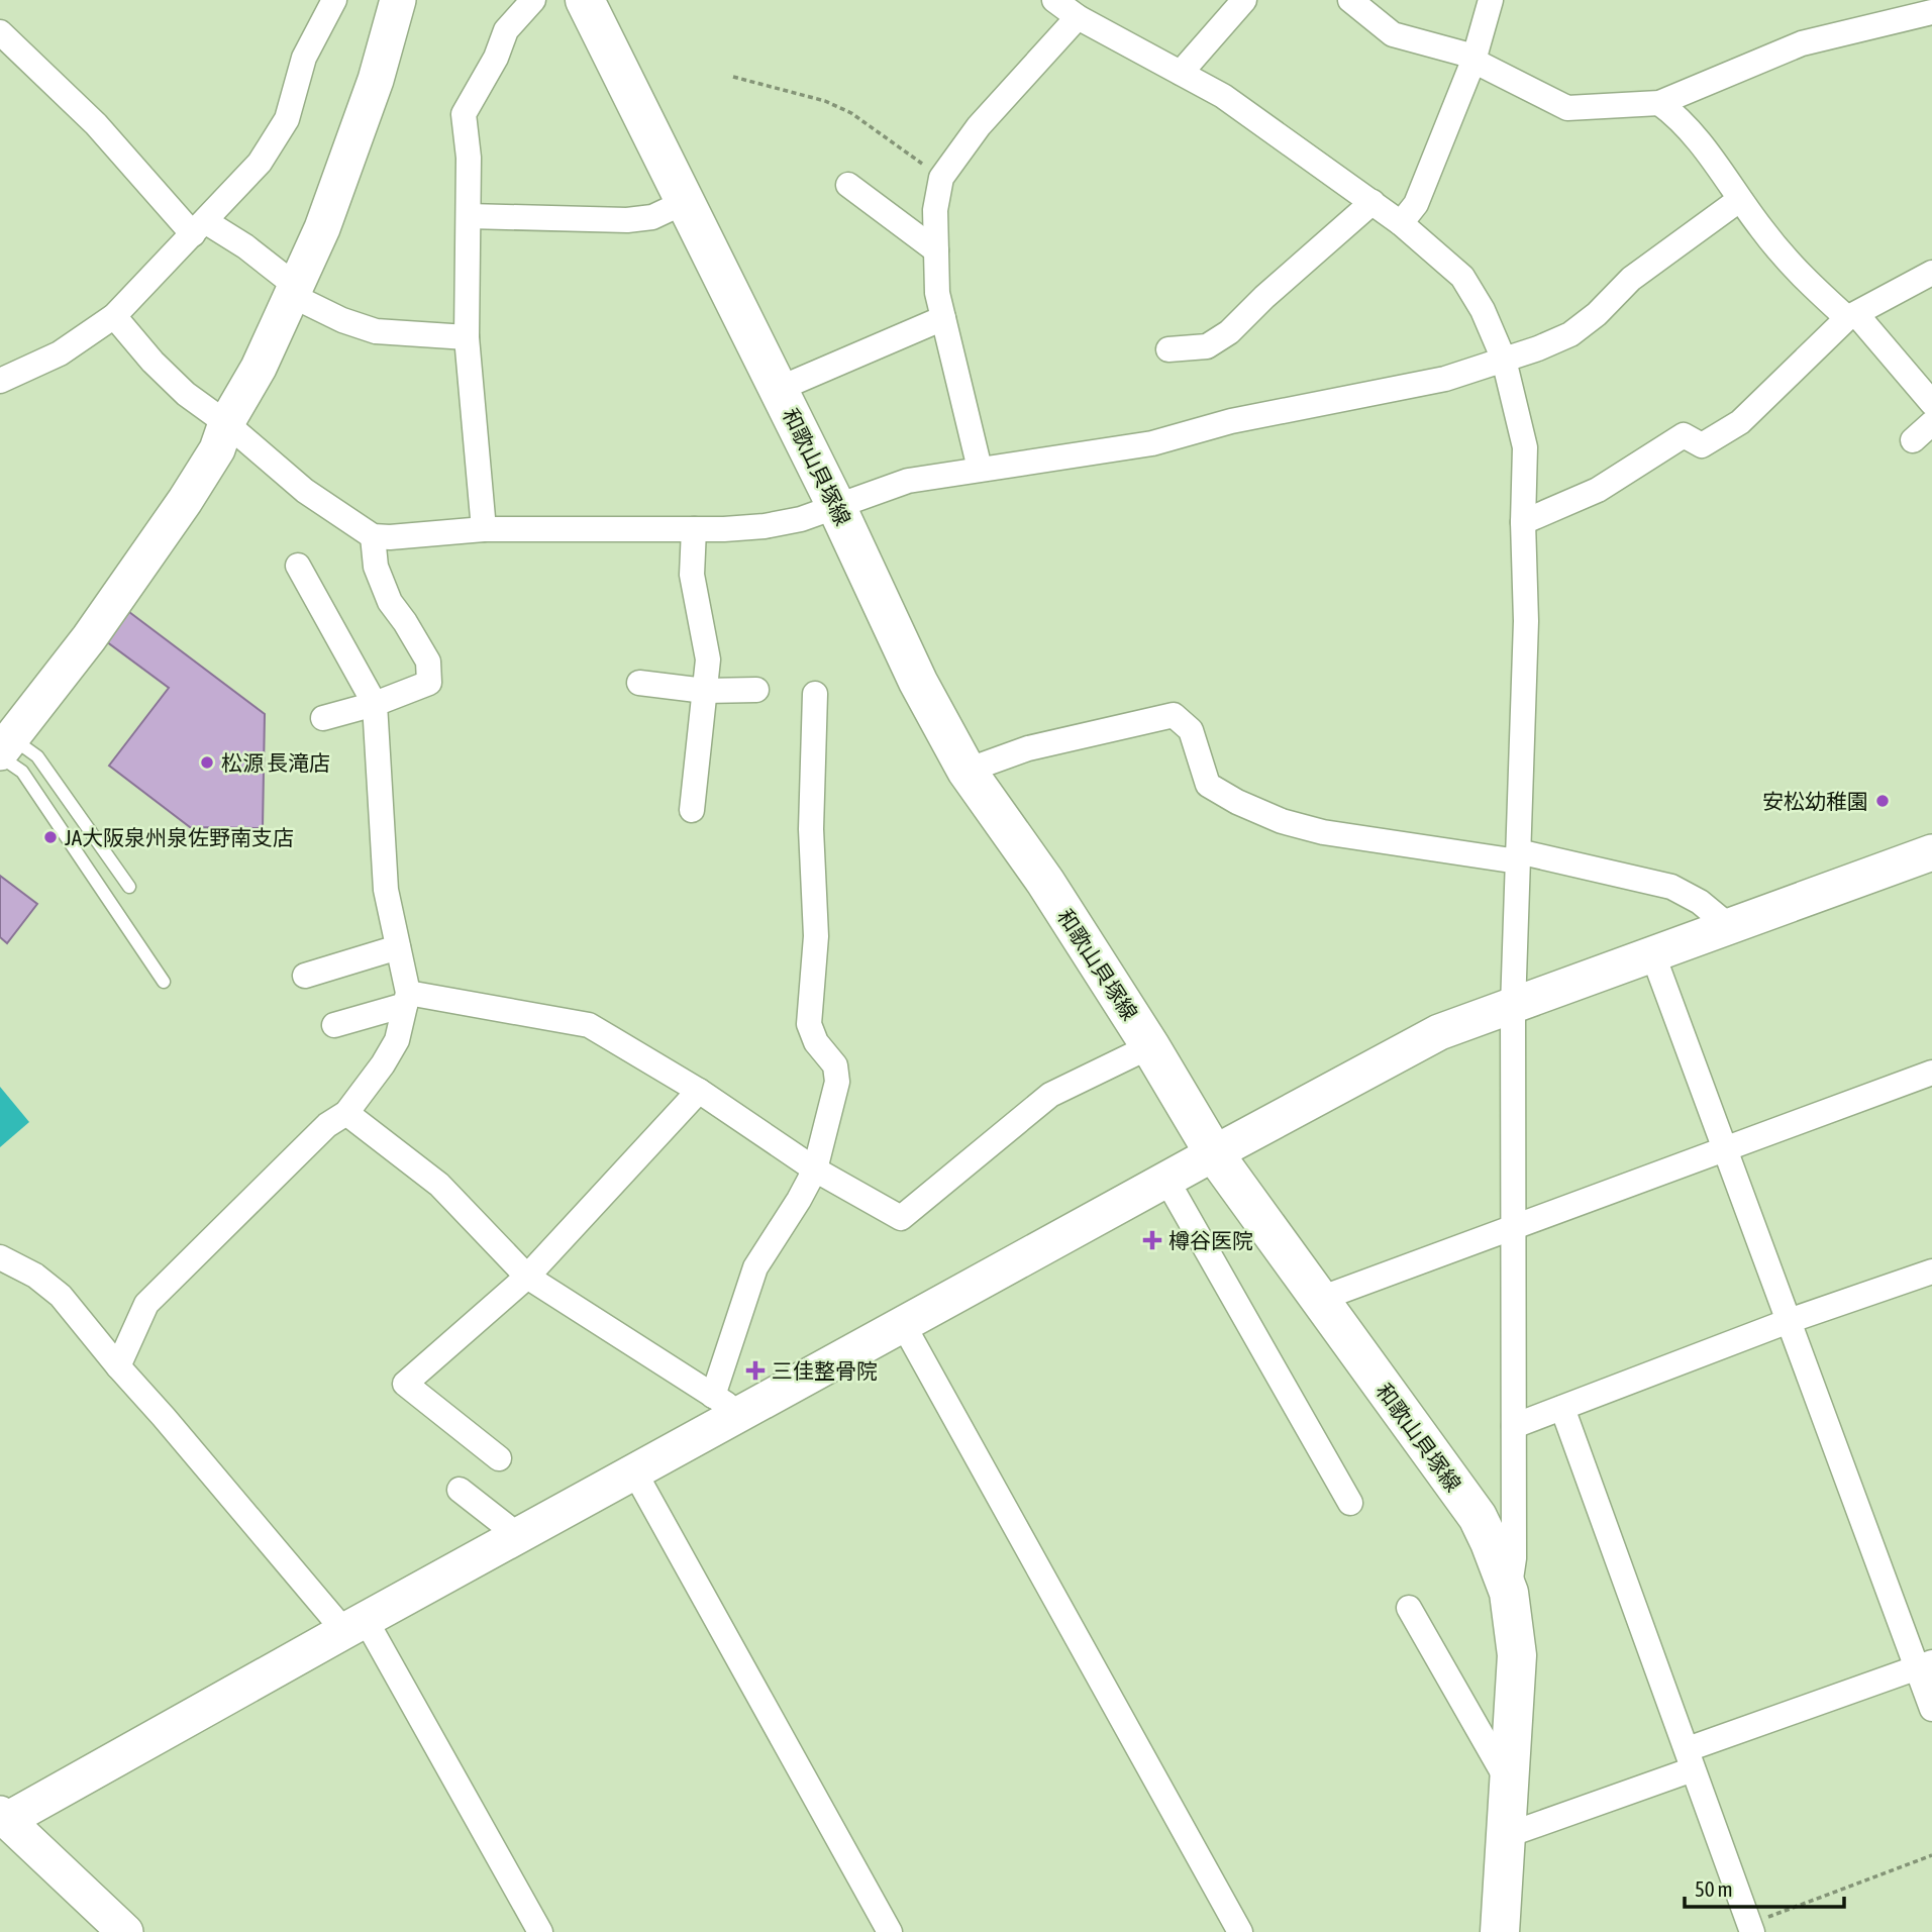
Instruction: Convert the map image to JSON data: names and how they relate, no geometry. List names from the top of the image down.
{
  "streets": {
    "main road": ["和歌山貝塚線"]
  },
  "places": {
    "other": ["松源 長滝店", "安松幼稚園", "JA大阪泉州泉佐野南支店"],
    "health": ["樽谷医院", "三佳整骨院"]
  },
  "scale_bar": "50 m"
}
